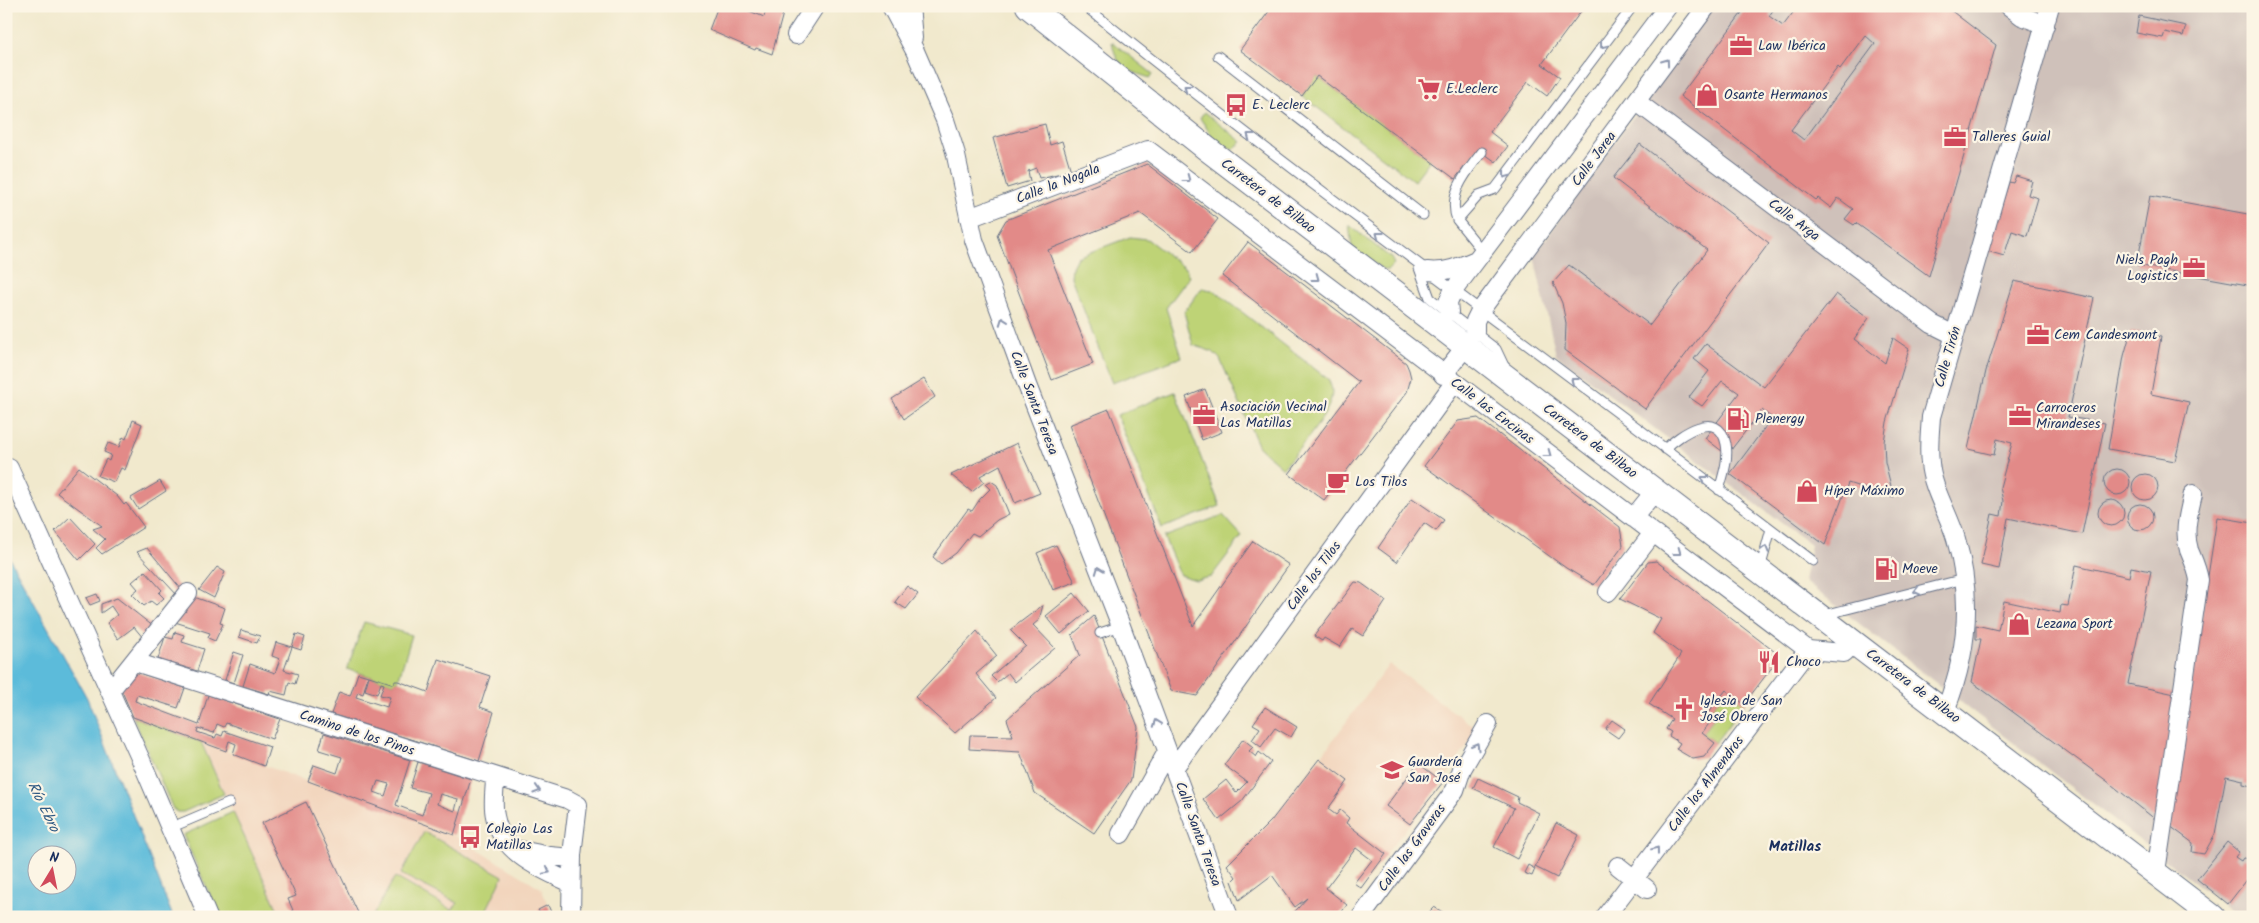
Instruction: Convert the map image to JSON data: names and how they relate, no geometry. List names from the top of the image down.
{
  "streets": {
    "main road": ["Carretera de Bilbao"],
    "street": [
      "Calle Jerea",
      "Calle la Nogala",
      "Calle Arga",
      "Calle Tirón",
      "Calle Santa Teresa",
      "Calle las Encinas",
      "Calle los Tilos",
      "Camino de los Pinos",
      "Calle los Almendros",
      "Calle las Graveras"
    ]
  },
  "crossings": [
    ["Calle Jerea", "Calle Arga"],
    ["Calle la Nogala", "Calle Santa Teresa"],
    ["Calle la Nogala", "Calle las Encinas"],
    ["Carretera de Bilbao", "Calle Tirón"],
    ["Carretera de Bilbao", "Calle los Tilos"],
    ["Calle Arga", "Calle Tirón"],
    ["Calle Santa Teresa", "Calle los Tilos"],
    ["Calle las Encinas", "Calle los Tilos"],
    ["Calle las Encinas", "Calle los Almendros"]
  ],
  "one_way": [
    "Calle Santa Teresa",
    "Calle las Encinas",
    "Calle los Almendros",
    "Calle las Graveras"
  ],
  "districts": ["Matillas"],
  "water": ["Río Ebro"],
  "places": {
    "office": [
      "Law Ibérica",
      "Talleres Guial",
      "Niels Pagh Logistics",
      "Cem Candesmont",
      "Asociación Vecinal Las Matillas",
      "Carroceros Mirandeses"
    ],
    "supermarket": ["E.Leclerc"],
    "shop": ["Osante Hermanos", "Híper Máximo", "Lezana Sport"],
    "bus stop": ["E. Leclerc", "Colegio Las Matillas"],
    "fuel station": ["Plenergy", "Moeve"],
    "cafe": ["Los Tilos"],
    "restaurant": ["Choco"],
    "church": ["Iglesia de San José Obrero"],
    "school or university": ["Guardería San José"]
  },
  "north": "top"
}
